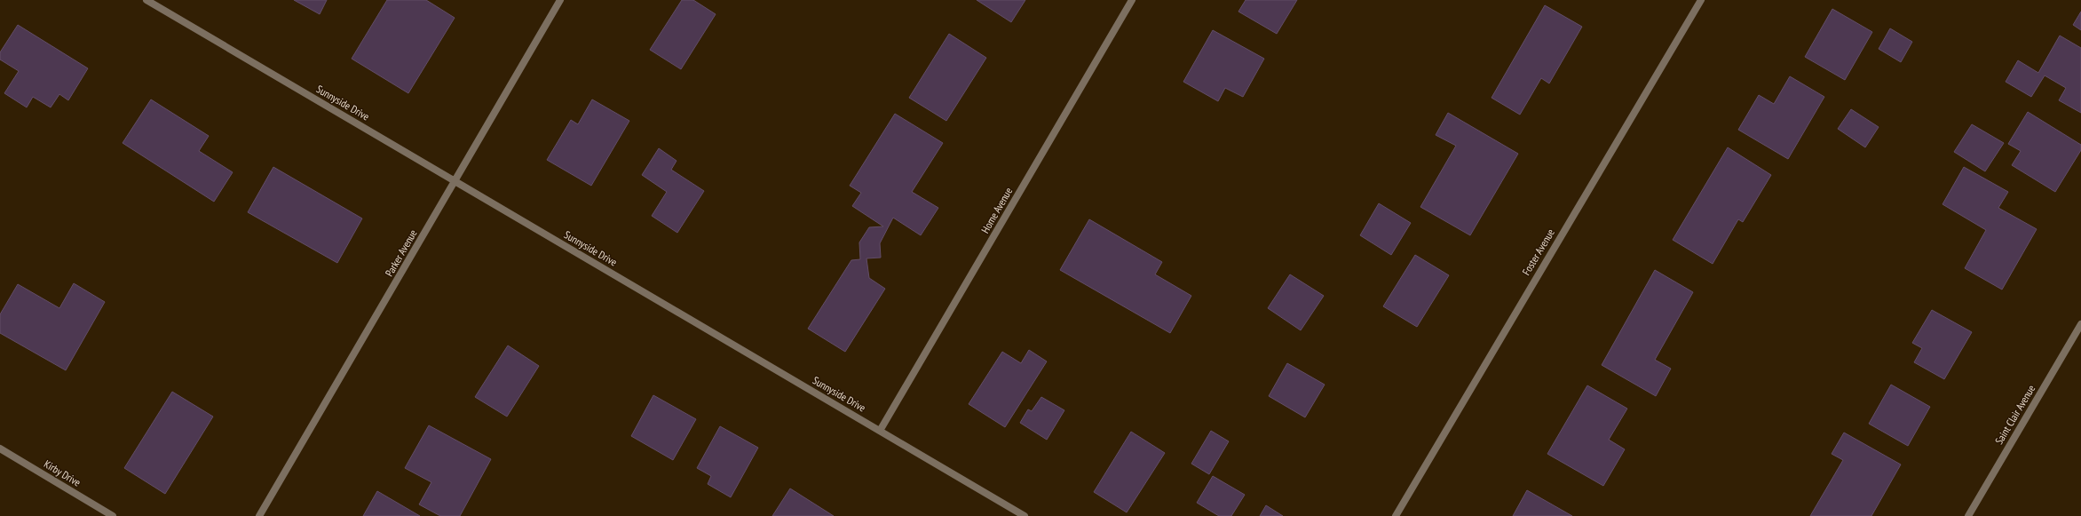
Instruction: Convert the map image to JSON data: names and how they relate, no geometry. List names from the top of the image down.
{
  "streets": {
    "street": [
      "Sunnyside Drive",
      "Home Avenue",
      "Foster Avenue",
      "Parker Avenue",
      "Saint Clair Avenue",
      "Kirby Drive"
    ]
  },
  "crossings": [
    ["Sunnyside Drive", "Home Avenue"],
    ["Sunnyside Drive", "Parker Avenue"]
  ]
}
